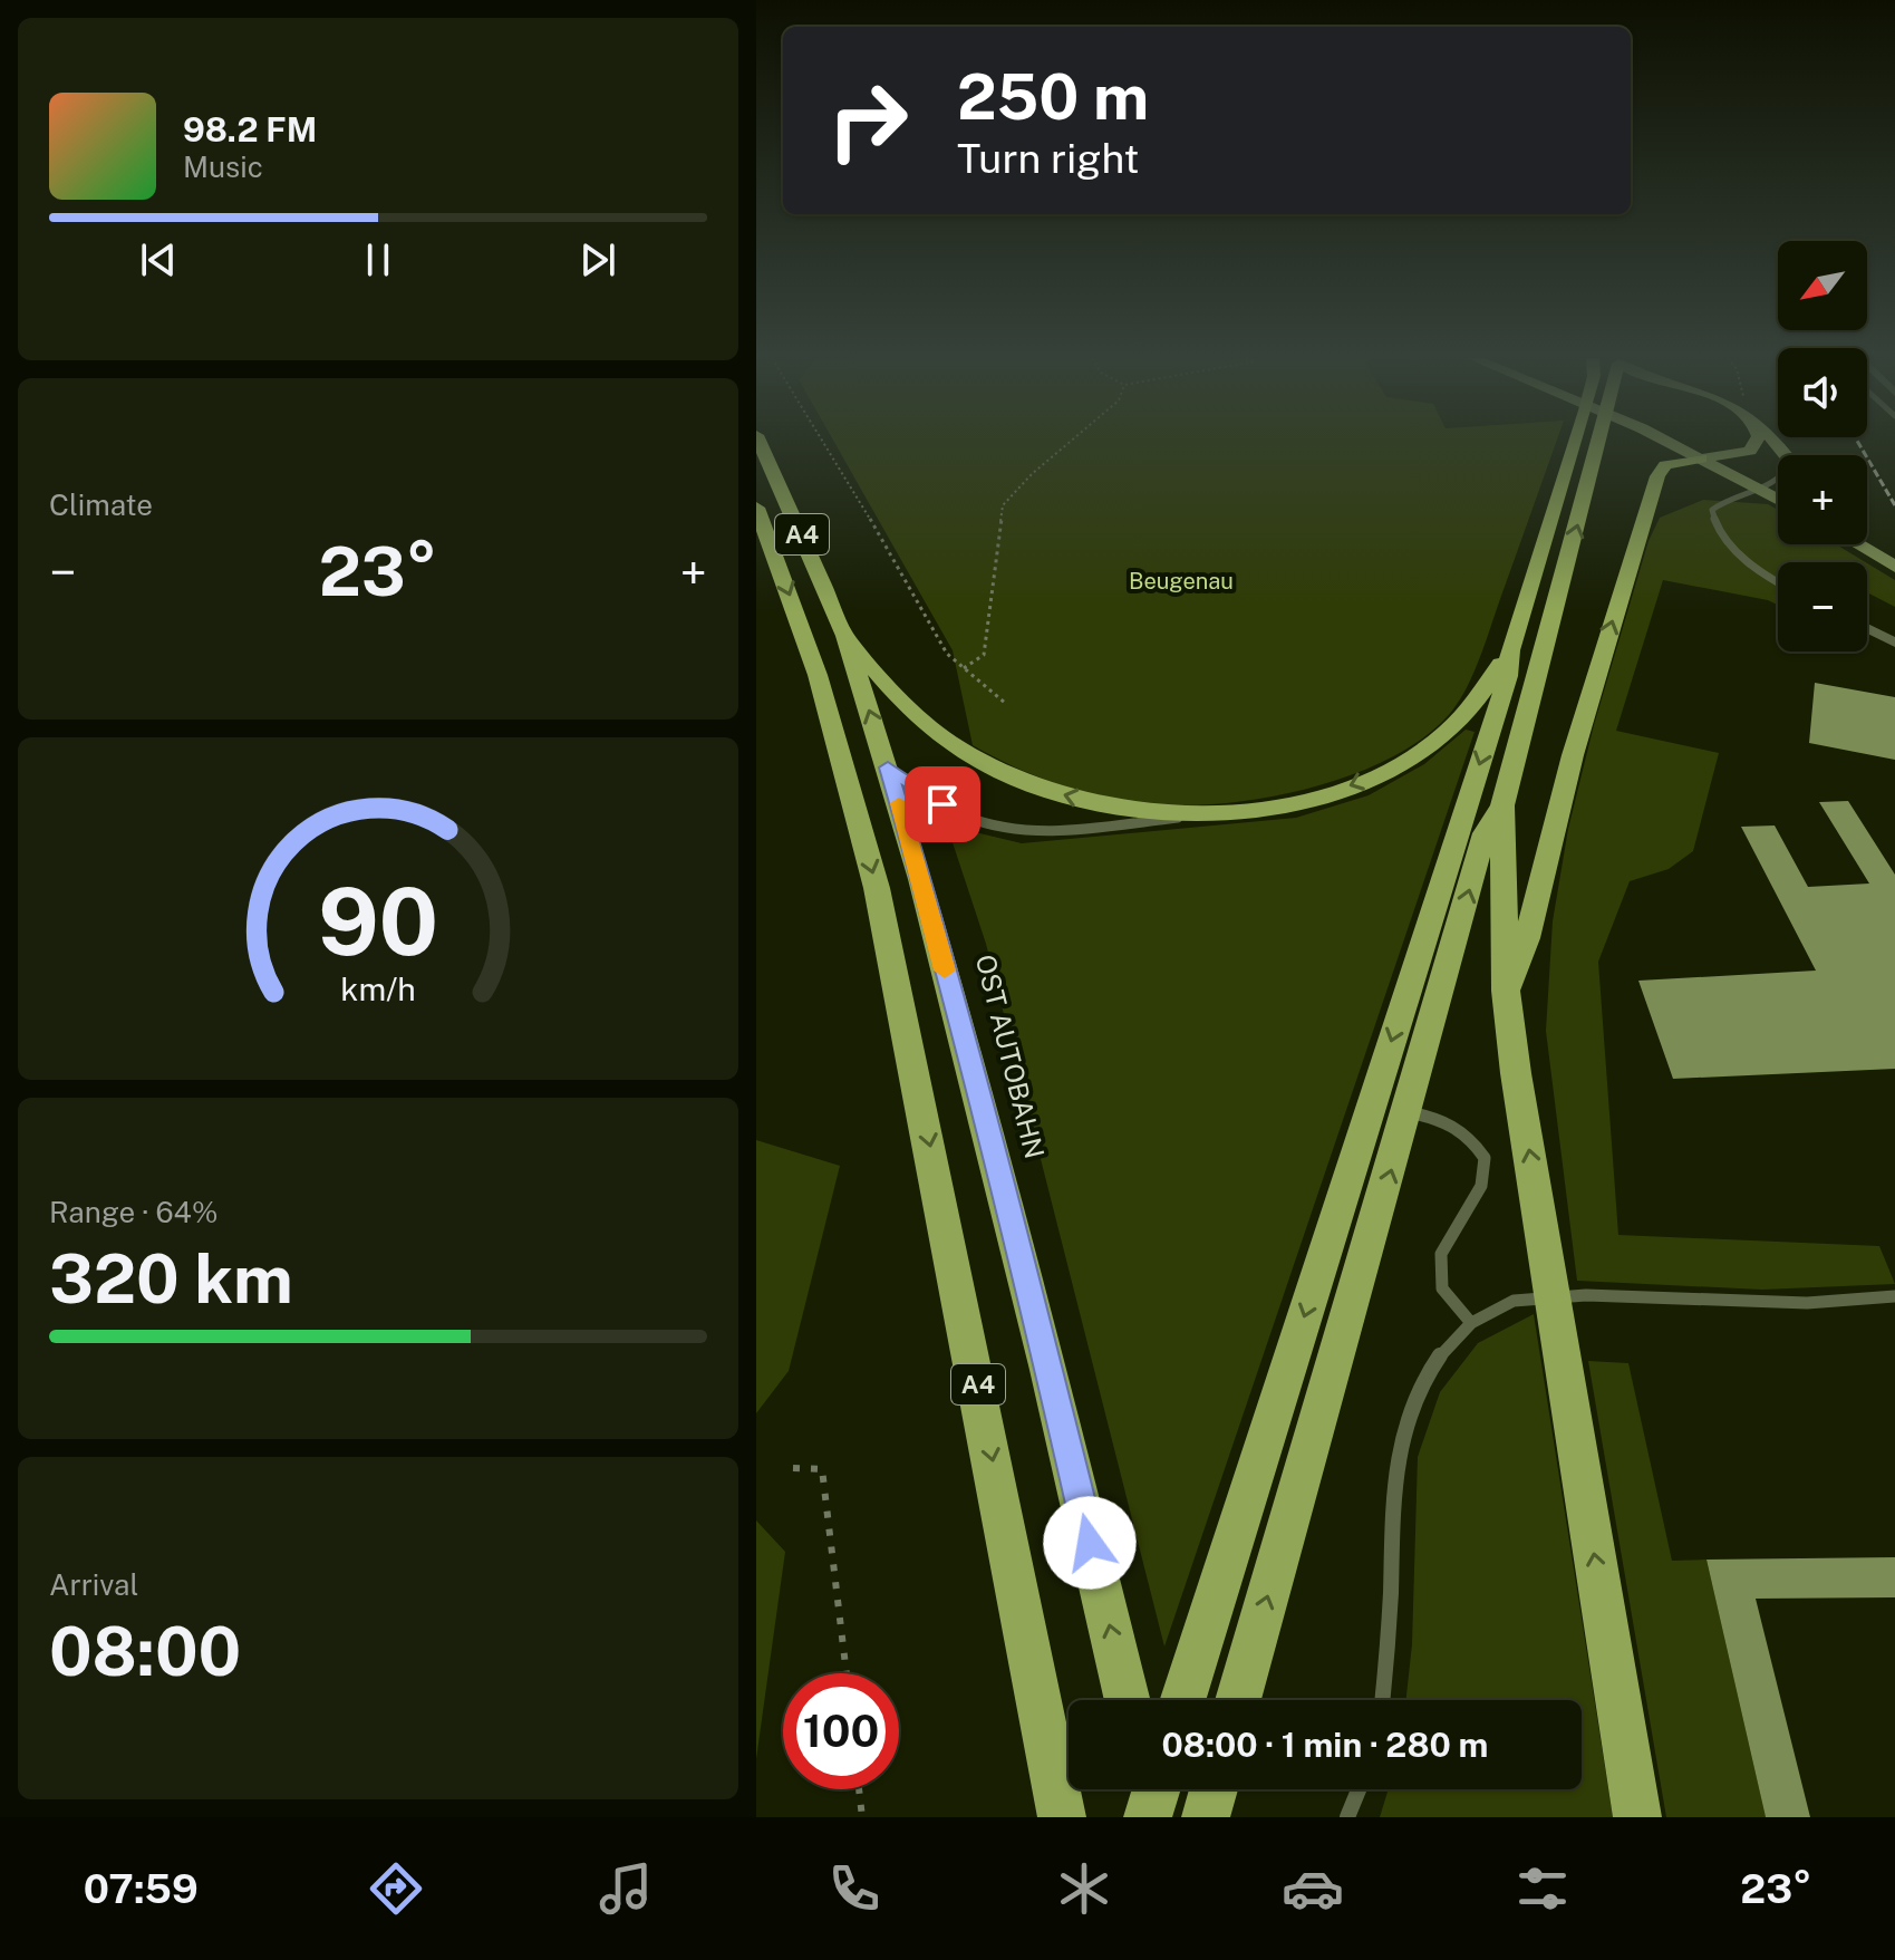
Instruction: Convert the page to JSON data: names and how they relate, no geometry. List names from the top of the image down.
{
  "streets": {
    "highway": ["A4", "OST AUTOBAHN"]
  },
  "parks": ["Beugenau"],
  "north": "bottom left",
  "page": {
    "turn": ["250 m", "Turn right"],
    "song": ["98.2 FM", "Music"],
    "map_buttons": ["+", "−"],
    "tile": [
      "Climate",
      ["Range · 64%", "320 km"],
      ["Arrival", "08:00"]
    ],
    "heat": ["−", "23°", "+"],
    "limit": "100",
    "trip": "08:00 · 1 min · 280 m",
    "tabs": ["07:59", "23°"],
    "gauge": ["90", "km/h"]
  }
}
